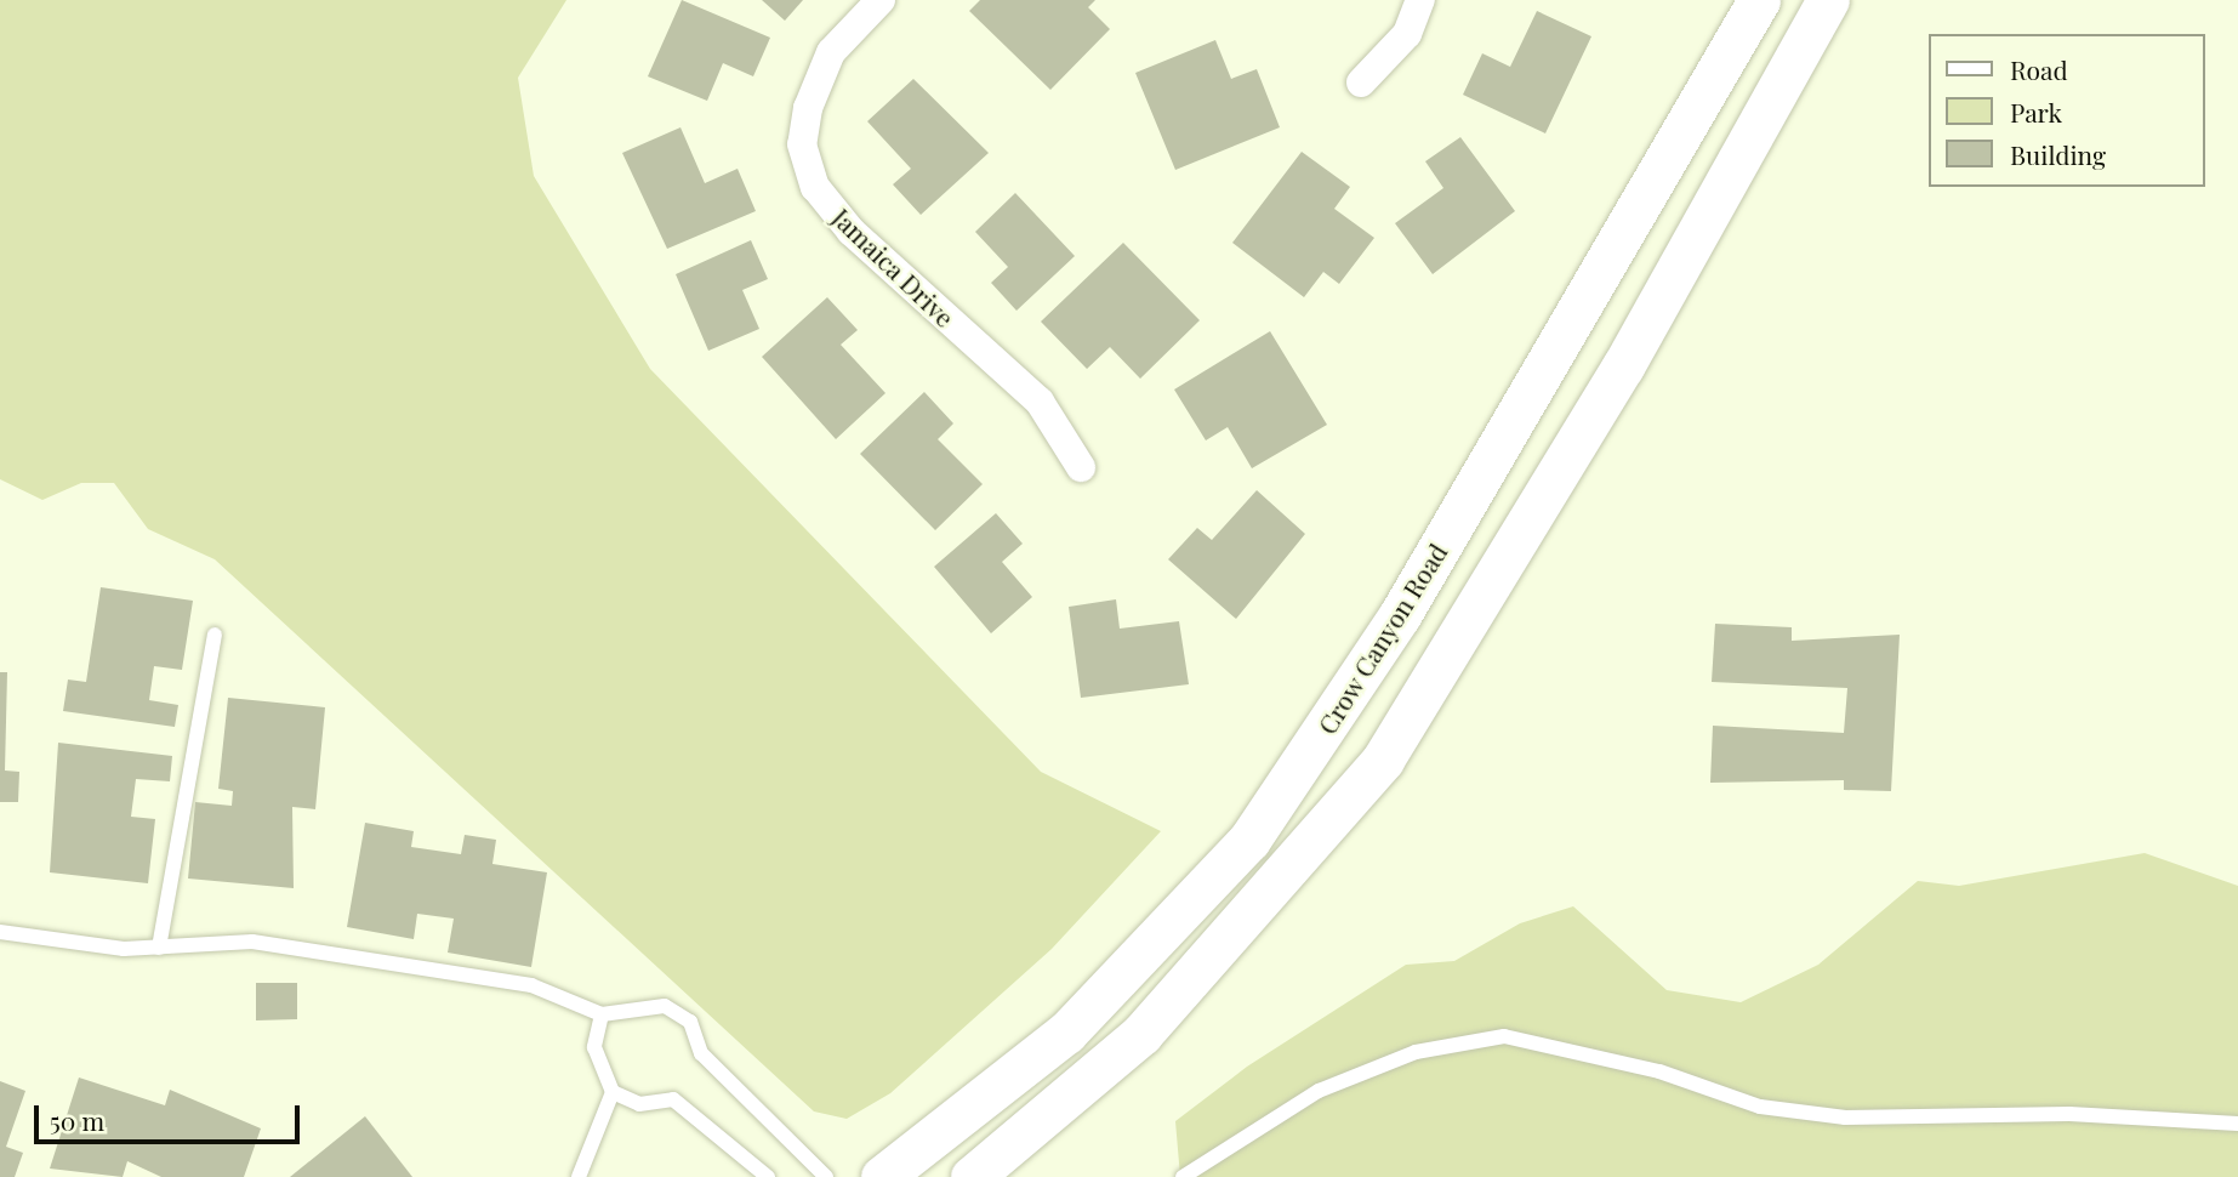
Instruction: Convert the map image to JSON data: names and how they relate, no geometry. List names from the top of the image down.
{
  "streets": {
    "main road": ["Crow Canyon Road"],
    "street": ["Jamaica Drive"]
  },
  "legend": ["Road", "Park", "Building"],
  "scale_bar": "50 m"
}
